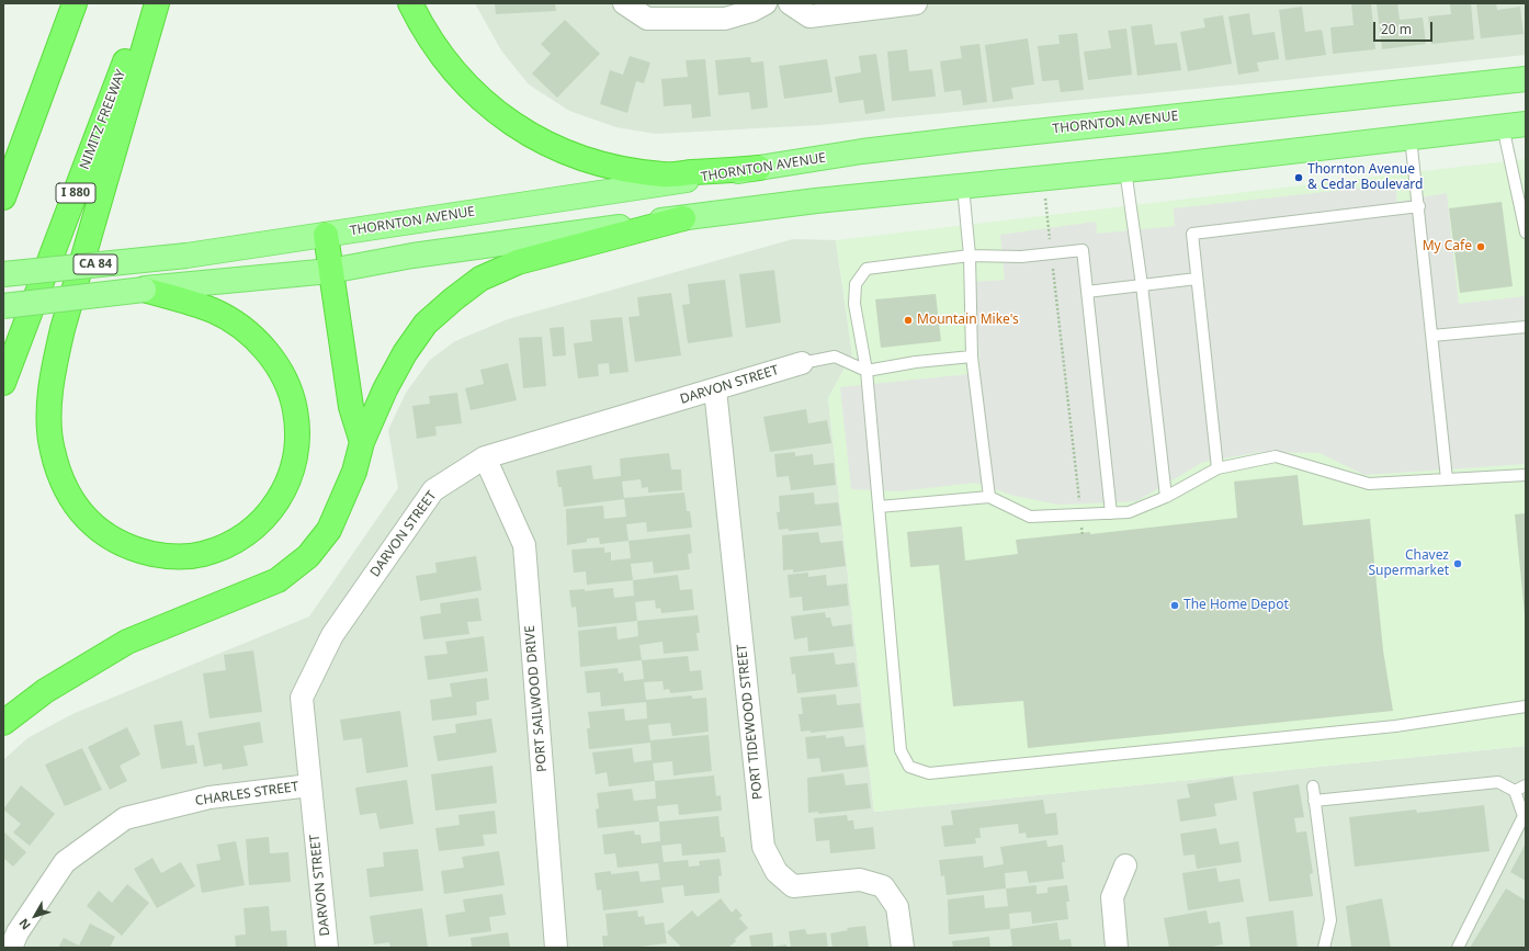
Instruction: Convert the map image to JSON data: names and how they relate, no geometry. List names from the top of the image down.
{
  "streets": {
    "highway": ["NIMITZ FREEWAY", "I 880"],
    "main road": ["THORNTON AVENUE", "CA 84"],
    "street": [
      "DARVON STREET",
      "PORT SAILWOOD DRIVE",
      "PORT TIDEWOOD STREET",
      "CHARLES STREET"
    ]
  },
  "crossings": [
    ["DARVON STREET", "PORT SAILWOOD DRIVE"],
    ["DARVON STREET", "PORT TIDEWOOD STREET"],
    ["DARVON STREET", "CHARLES STREET"]
  ],
  "places": [
    "Thornton Avenue & Cedar Boulevard",
    "My Cafe",
    "Mountain Mike's",
    "Chavez Supermarket",
    "The Home Depot"
  ],
  "scale_bar": "20 m",
  "north": "bottom left"
}
